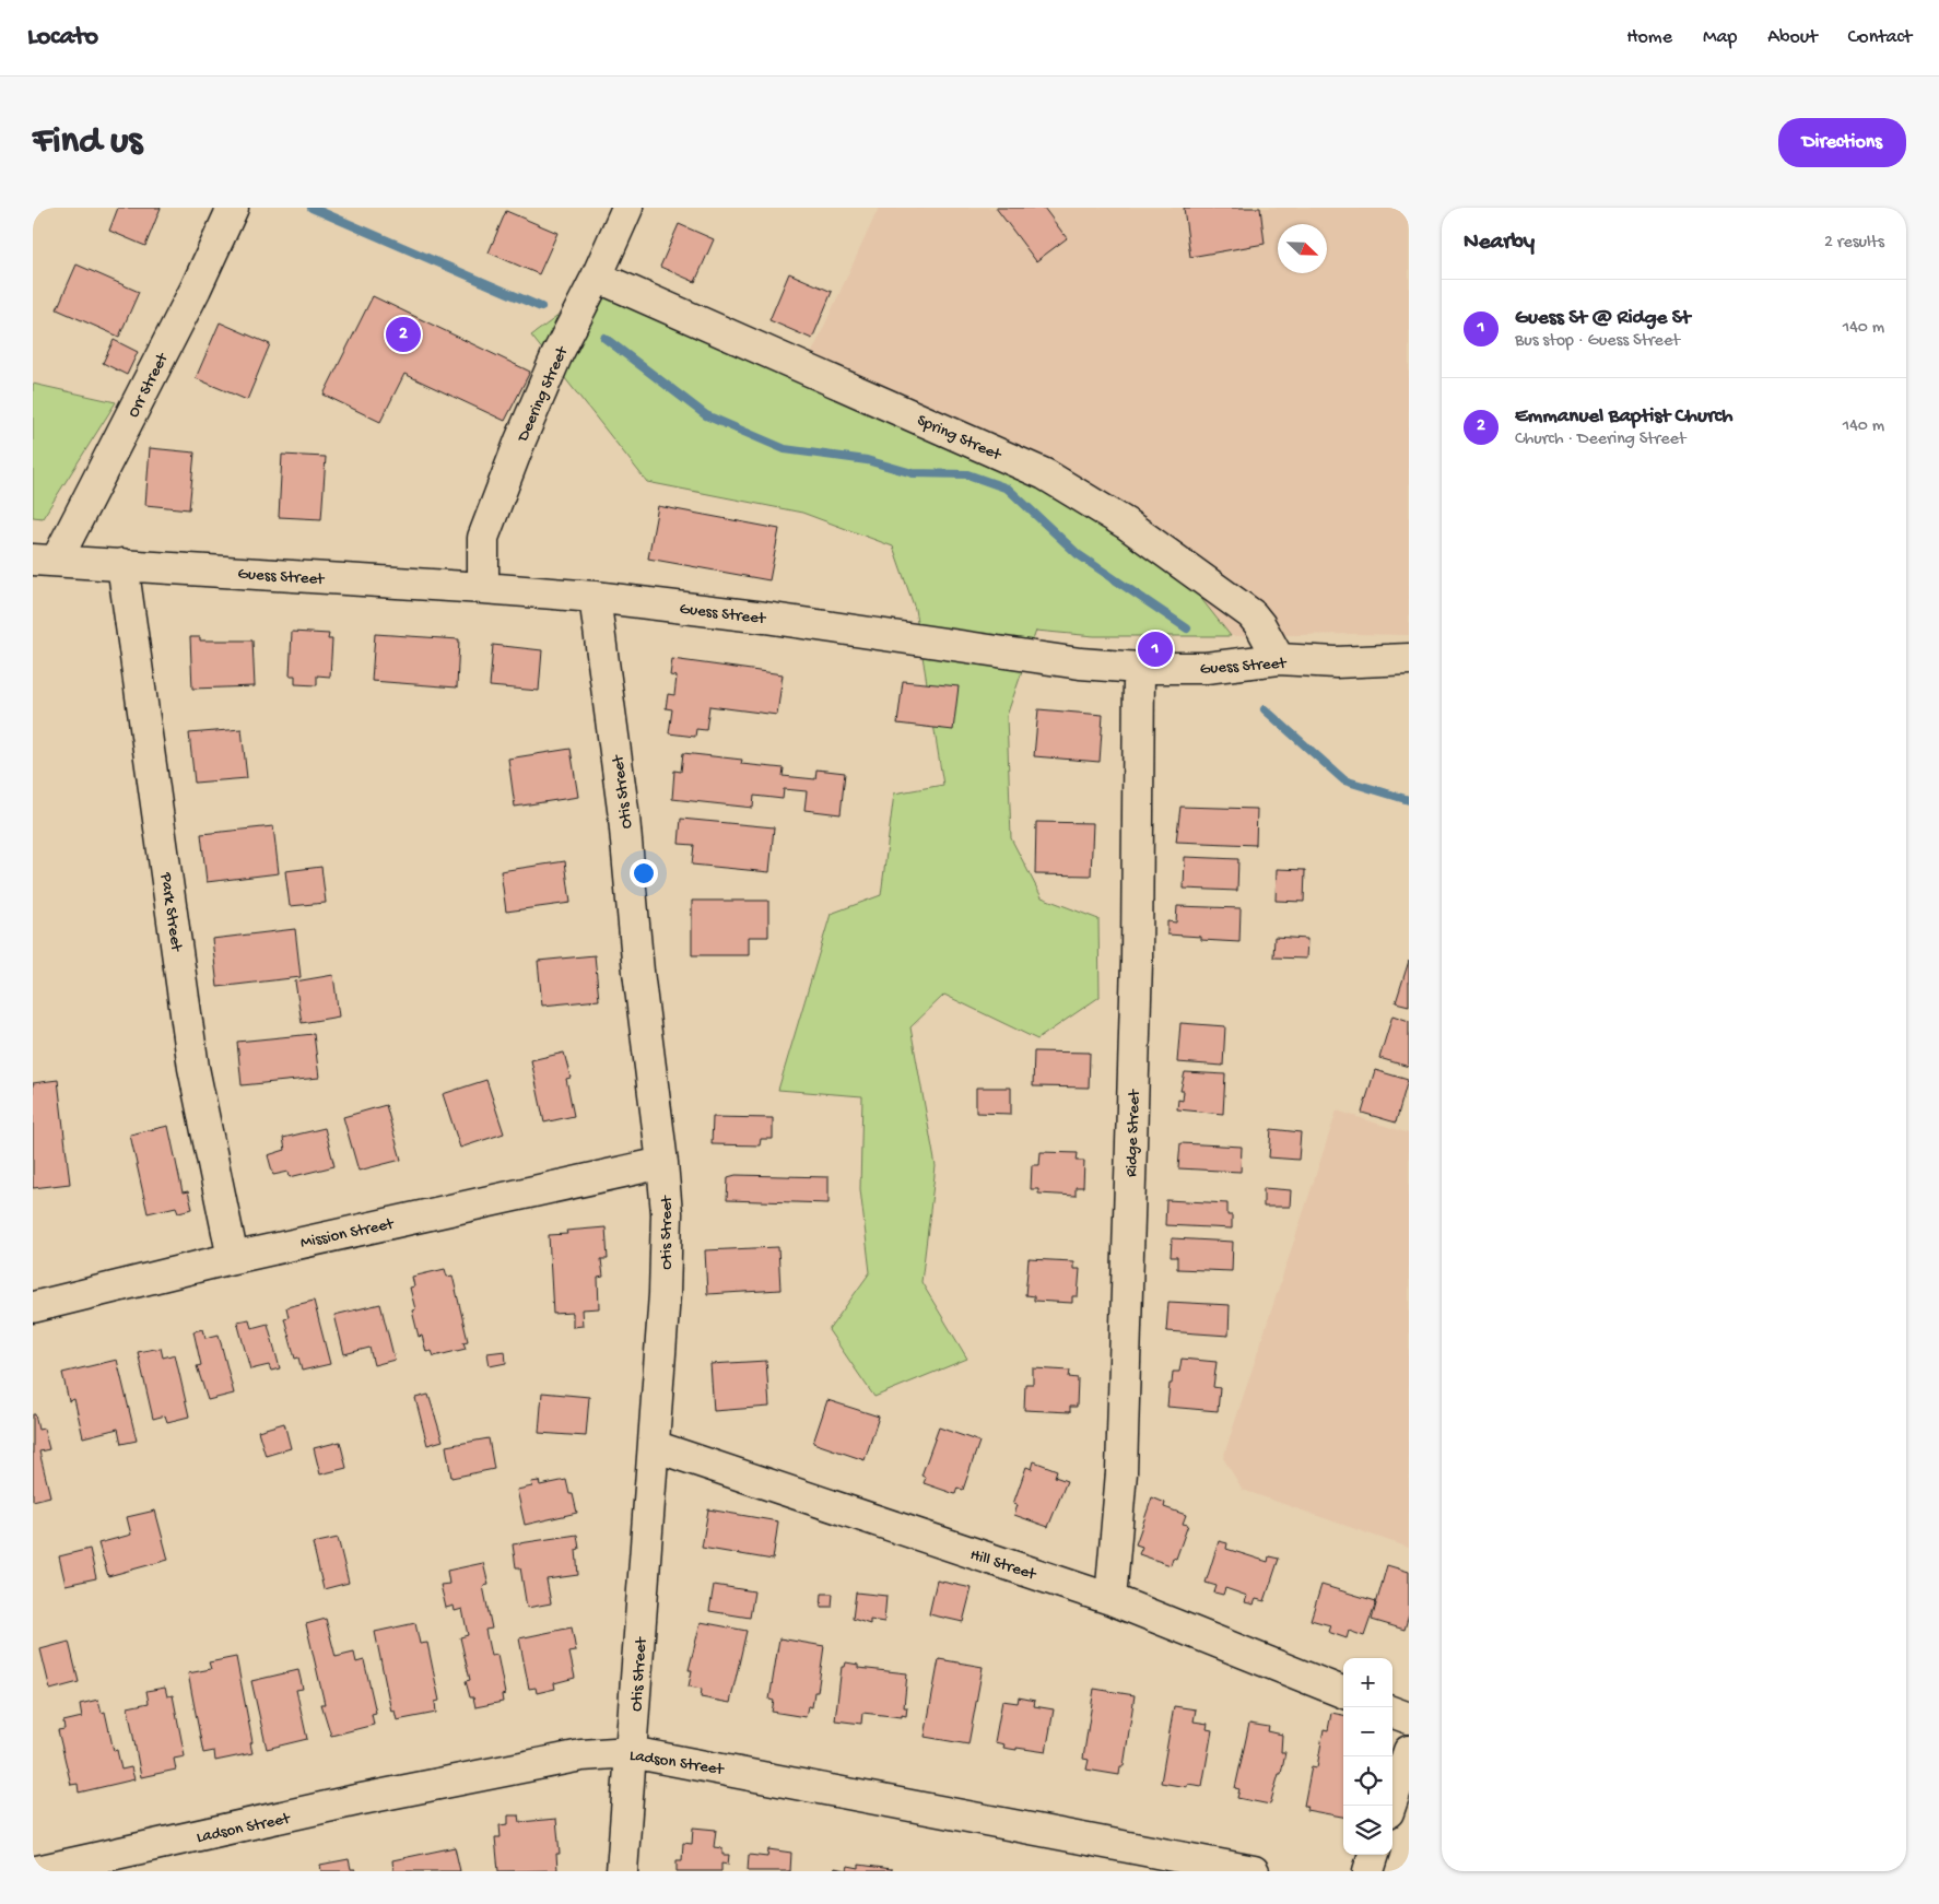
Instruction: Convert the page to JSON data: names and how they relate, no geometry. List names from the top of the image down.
{
  "streets": {
    "street": [
      "Orr Street",
      "Deering Street",
      "Spring Street",
      "Guess Street",
      "Otis Street",
      "Park Street",
      "Ridge Street",
      "Mission Street",
      "Hill Street",
      "Ladson Street"
    ]
  },
  "crossings": [
    ["Orr Street", "Guess Street"],
    ["Deering Street", "Spring Street"],
    ["Deering Street", "Guess Street"],
    ["Spring Street", "Guess Street"],
    ["Guess Street", "Otis Street"],
    ["Guess Street", "Park Street"],
    ["Guess Street", "Ridge Street"],
    ["Otis Street", "Mission Street"],
    ["Otis Street", "Hill Street"],
    ["Otis Street", "Ladson Street"],
    ["Park Street", "Mission Street"],
    ["Ridge Street", "Hill Street"]
  ],
  "north": "bottom right",
  "page": {
    "header": "Locato",
    "nav": [
      "Home",
      "Map",
      "About",
      "Contact"
    ],
    "buttons": "Directions",
    "title": "Find us",
    "heading": ["Nearby", "2 results"],
    "list": [
      {
        "mark": "1",
        "name": "Guess St @ Ridge St",
        "note": "Bus stop · Guess Street",
        "value": "140 m"
      },
      {
        "mark": "2",
        "name": "Emmanuel Baptist Church",
        "note": "Church · Deering Street",
        "value": "140 m"
      }
    ],
    "pins": ["2", "1"],
    "map_buttons": ["+", "−"]
  }
}
